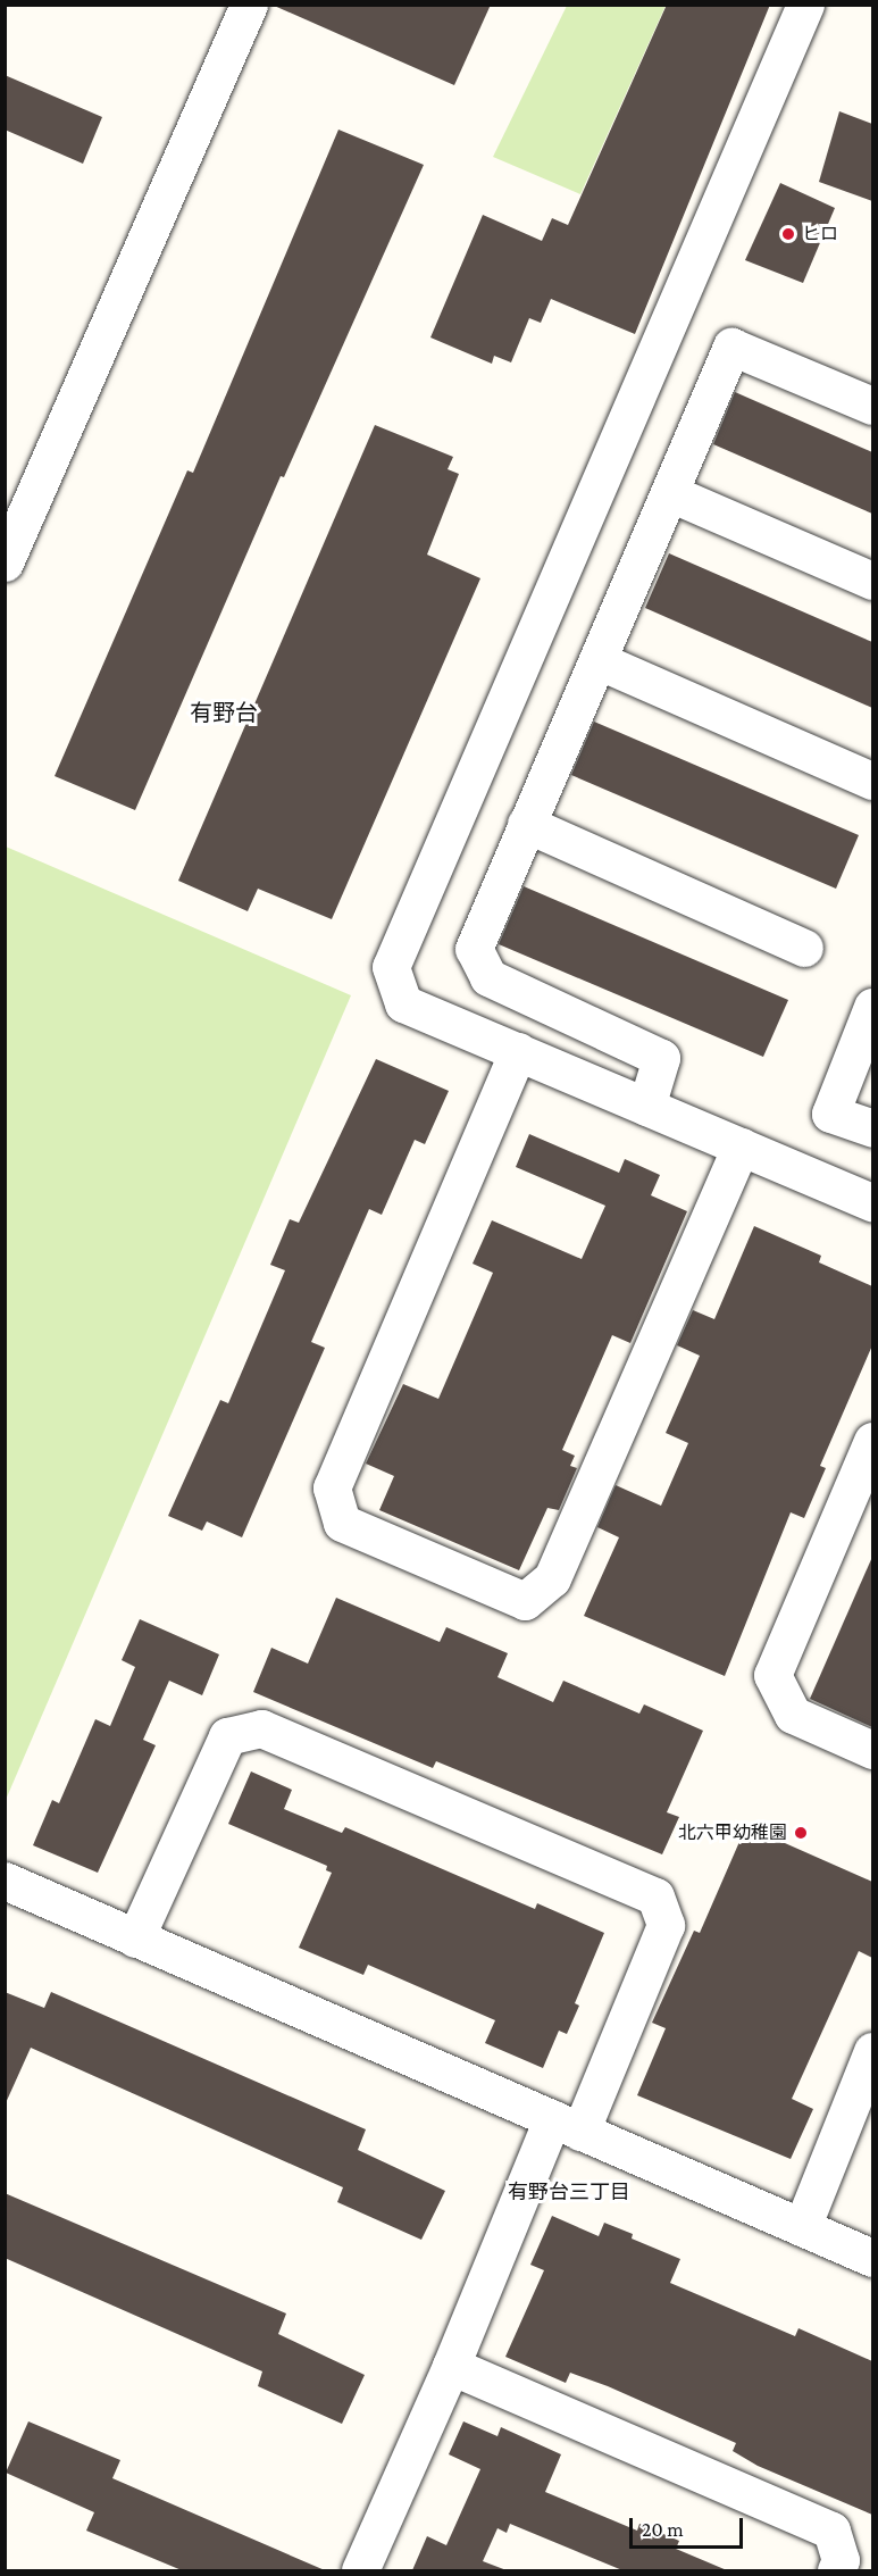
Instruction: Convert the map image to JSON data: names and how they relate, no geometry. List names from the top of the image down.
{
  "districts": ["有野台", "有野台三丁目"],
  "places": ["ヒロ", "北六甲幼稚園"],
  "scale_bar": "20 m"
}
